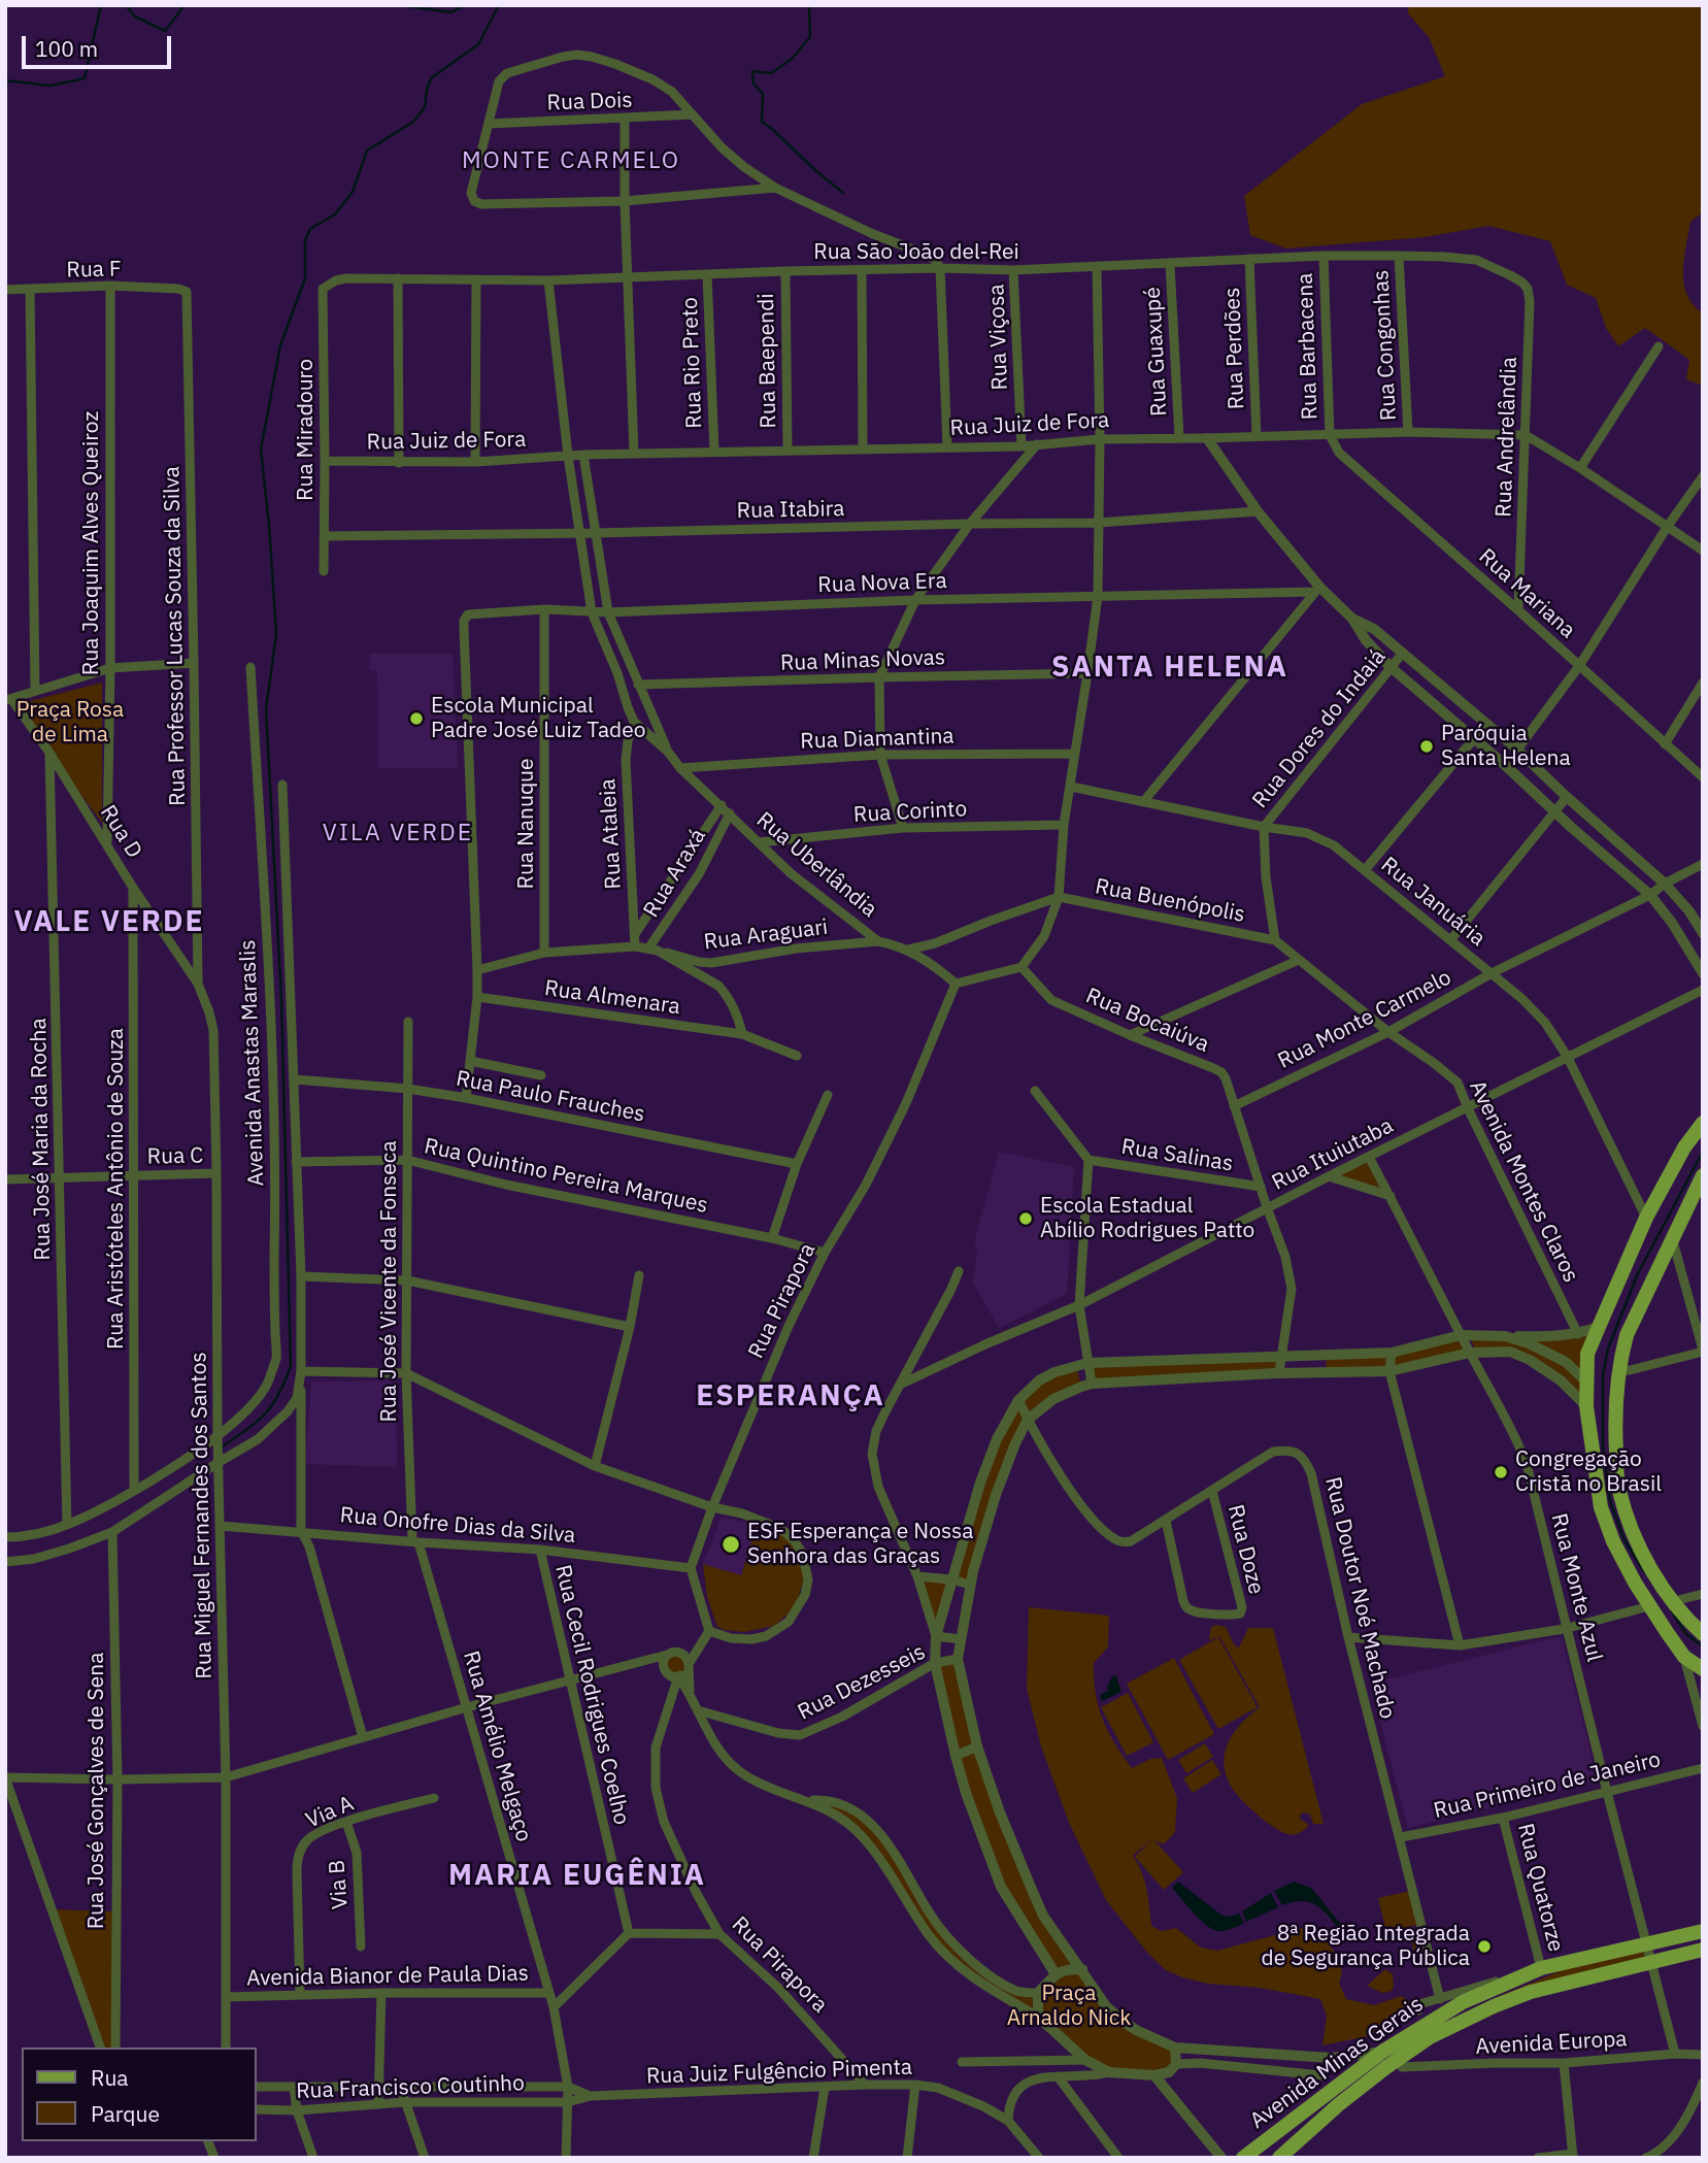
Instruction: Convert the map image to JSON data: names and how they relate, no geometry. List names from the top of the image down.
{
  "streets": {
    "main road": ["Avenida Minas Gerais"],
    "street": [
      "Rua Dois",
      "Rua São João del-Rei",
      "Rua F",
      "Rua Viçosa",
      "Rua Congonhas",
      "Rua Barbacena",
      "Rua Perdões",
      "Rua Guaxupé",
      "Rua Baependi",
      "Rua Rio Preto",
      "Rua Juiz de Fora",
      "Rua Miradouro",
      "Rua Andrelândia",
      "Rua Itabira",
      "Rua Joaquim Alves Queiroz",
      "Rua Nova Era",
      "Rua Mariana",
      "Rua Professor Lucas Souza da Silva",
      "Rua Minas Novas",
      "Rua Dores do Indaiá",
      "Rua Diamantina",
      "Rua Corinto",
      "Rua Nanuque",
      "Rua D",
      "Rua Ataleia",
      "Rua Uberlândia",
      "Rua Araxá",
      "Rua Buenópolis",
      "Rua Januária",
      "Rua Araguari",
      "Rua Almenara",
      "Rua Monte Carmelo",
      "Rua Bocaiúva",
      "Avenida Anastas Maraslis",
      "Rua Paulo Frauches",
      "Rua José Maria da Rocha",
      "Rua Ituiutaba",
      "Rua Salinas",
      "Rua C",
      "Rua Quintino Pereira Marques",
      "Avenida Montes Claros",
      "Rua Aristóteles Antônio de Souza",
      "Rua José Vicente da Fonseca",
      "Rua Pirapora",
      "Rua Miguel Fernandes dos Santos",
      "Rua Onofre Dias da Silva",
      "Rua Doze",
      "Rua Monte Azul",
      "Rua Doutor Noé Machado",
      "Rua Dezesseis",
      "Rua Cecil Rodrigues Coelho",
      "Rua Amélio Melgaço",
      "Rua Primeiro de Janeiro",
      "Rua José Gonçalves de Sena",
      "Via A",
      "Via B",
      "Rua Quatorze",
      "Avenida Bianor de Paula Dias",
      "Avenida Europa",
      "Rua Juiz Fulgêncio Pimenta",
      "Rua Francisco Coutinho"
    ]
  },
  "crossings": [
    ["Rua São João del-Rei", "Rua Viçosa"],
    ["Rua São João del-Rei", "Rua Congonhas"],
    ["Rua São João del-Rei", "Rua Barbacena"],
    ["Rua São João del-Rei", "Rua Perdões"],
    ["Rua São João del-Rei", "Rua Guaxupé"],
    ["Rua São João del-Rei", "Rua Baependi"],
    ["Rua São João del-Rei", "Rua Rio Preto"],
    ["Rua São João del-Rei", "Rua Miradouro"],
    ["Rua São João del-Rei", "Rua Andrelândia"],
    ["Rua São João del-Rei", "Rua Uberlândia"],
    ["Rua F", "Rua Joaquim Alves Queiroz"],
    ["Rua F", "Rua Professor Lucas Souza da Silva"],
    ["Rua Viçosa", "Rua Juiz de Fora"],
    ["Rua Congonhas", "Rua Juiz de Fora"],
    ["Rua Barbacena", "Rua Juiz de Fora"],
    ["Rua Barbacena", "Rua Mariana"],
    ["Rua Perdões", "Rua Juiz de Fora"],
    ["Rua Guaxupé", "Rua Juiz de Fora"],
    ["Rua Baependi", "Rua Juiz de Fora"],
    ["Rua Rio Preto", "Rua Juiz de Fora"],
    ["Rua Juiz de Fora", "Rua Miradouro"],
    ["Rua Juiz de Fora", "Rua Andrelândia"],
    ["Rua Juiz de Fora", "Rua Mariana"],
    ["Rua Juiz de Fora", "Rua Uberlândia"],
    ["Rua Miradouro", "Rua Itabira"],
    ["Rua Andrelândia", "Rua Mariana"],
    ["Rua Itabira", "Rua Uberlândia"],
    ["Rua Joaquim Alves Queiroz", "Rua D"],
    ["Rua Nova Era", "Rua Nanuque"],
    ["Rua Nova Era", "Rua Uberlândia"],
    ["Rua Professor Lucas Souza da Silva", "Rua D"],
    ["Rua Professor Lucas Souza da Silva", "Rua Miguel Fernandes dos Santos"],
    ["Rua Minas Novas", "Rua Uberlândia"],
    ["Rua Dores do Indaiá", "Rua Januária"],
    ["Rua Diamantina", "Rua Uberlândia"],
    ["Rua Corinto", "Rua Uberlândia"],
    ["Rua D", "Rua José Maria da Rocha"],
    ["Rua D", "Rua Aristóteles Antônio de Souza"],
    ["Rua D", "Rua Miguel Fernandes dos Santos"],
    ["Rua Ataleia", "Rua Uberlândia"],
    ["Rua Ataleia", "Rua Araxá"],
    ["Rua Uberlândia", "Rua Araxá"],
    ["Rua Uberlândia", "Rua Araguari"],
    ["Rua Uberlândia", "Rua Pirapora"],
    ["Rua Araxá", "Rua Araguari"],
    ["Rua Buenópolis", "Avenida Montes Claros"],
    ["Rua Januária", "Rua Monte Carmelo"],
    ["Rua Januária", "Rua Ituiutaba"],
    ["Rua Monte Carmelo", "Rua Bocaiúva"],
    ["Rua Monte Carmelo", "Avenida Montes Claros"],
    ["Rua Bocaiúva", "Rua Ituiutaba"],
    ["Rua Bocaiúva", "Rua Salinas"],
    ["Avenida Anastas Maraslis", "Rua Paulo Frauches"],
    ["Avenida Anastas Maraslis", "Rua José Maria da Rocha"],
    ["Avenida Anastas Maraslis", "Rua Quintino Pereira Marques"],
    ["Avenida Anastas Maraslis", "Rua Aristóteles Antônio de Souza"],
    ["Avenida Anastas Maraslis", "Rua Miguel Fernandes dos Santos"],
    ["Avenida Anastas Maraslis", "Rua José Gonçalves de Sena"],
    ["Rua Paulo Frauches", "Rua José Vicente da Fonseca"],
    ["Rua José Maria da Rocha", "Rua C"],
    ["Rua Ituiutaba", "Avenida Montes Claros"],
    ["Rua Ituiutaba", "Rua Monte Azul"],
    ["Rua C", "Rua Aristóteles Antônio de Souza"],
    ["Rua C", "Rua Miguel Fernandes dos Santos"],
    ["Rua Quintino Pereira Marques", "Rua José Vicente da Fonseca"],
    ["Rua Quintino Pereira Marques", "Rua Pirapora"],
    ["Rua José Vicente da Fonseca", "Rua Onofre Dias da Silva"],
    ["Rua José Vicente da Fonseca", "Rua Amélio Melgaço"],
    ["Rua Pirapora", "Rua Onofre Dias da Silva"],
    ["Rua Pirapora", "Rua Juiz Fulgêncio Pimenta"],
    ["Rua Miguel Fernandes dos Santos", "Rua Onofre Dias da Silva"],
    ["Rua Miguel Fernandes dos Santos", "Avenida Bianor de Paula Dias"],
    ["Rua Onofre Dias da Silva", "Rua Cecil Rodrigues Coelho"],
    ["Rua Onofre Dias da Silva", "Rua Amélio Melgaço"],
    ["Rua Doze", "Rua Doutor Noé Machado"],
    ["Rua Monte Azul", "Rua Primeiro de Janeiro"],
    ["Rua Monte Azul", "Avenida Europa"],
    ["Rua Monte Azul", "Avenida Minas Gerais"],
    ["Rua Doutor Noé Machado", "Rua Primeiro de Janeiro"],
    ["Rua Doutor Noé Machado", "Avenida Minas Gerais"],
    ["Rua Amélio Melgaço", "Avenida Bianor de Paula Dias"],
    ["Rua Amélio Melgaço", "Rua Juiz Fulgêncio Pimenta"],
    ["Rua Amélio Melgaço", "Rua Francisco Coutinho"],
    ["Rua Primeiro de Janeiro", "Rua Quatorze"],
    ["Via A", "Via B"],
    ["Via A", "Avenida Bianor de Paula Dias"],
    ["Rua Quatorze", "Avenida Minas Gerais"],
    ["Rua Juiz Fulgêncio Pimenta", "Rua Francisco Coutinho"]
  ],
  "districts": [
    "MONTE CARMELO",
    "SANTA HELENA",
    "VILA VERDE",
    "VALE VERDE",
    "ESPERANÇA",
    "MARIA EUGÊNIA"
  ],
  "parks": ["Praça Rosa de Lima", "Praça Arnaldo Nick"],
  "places": [
    "Escola Municipal Padre José Luiz Tadeo",
    "Paróquia Santa Helena",
    "Escola Estadual Abílio Rodrigues Patto",
    "Congregação Cristã no Brasil",
    "ESF Esperança e Nossa Senhora das Graças",
    "8ª Região Integrada de Segurança Pública"
  ],
  "legend": ["Rua", "Parque"],
  "scale_bar": "100 m"
}
